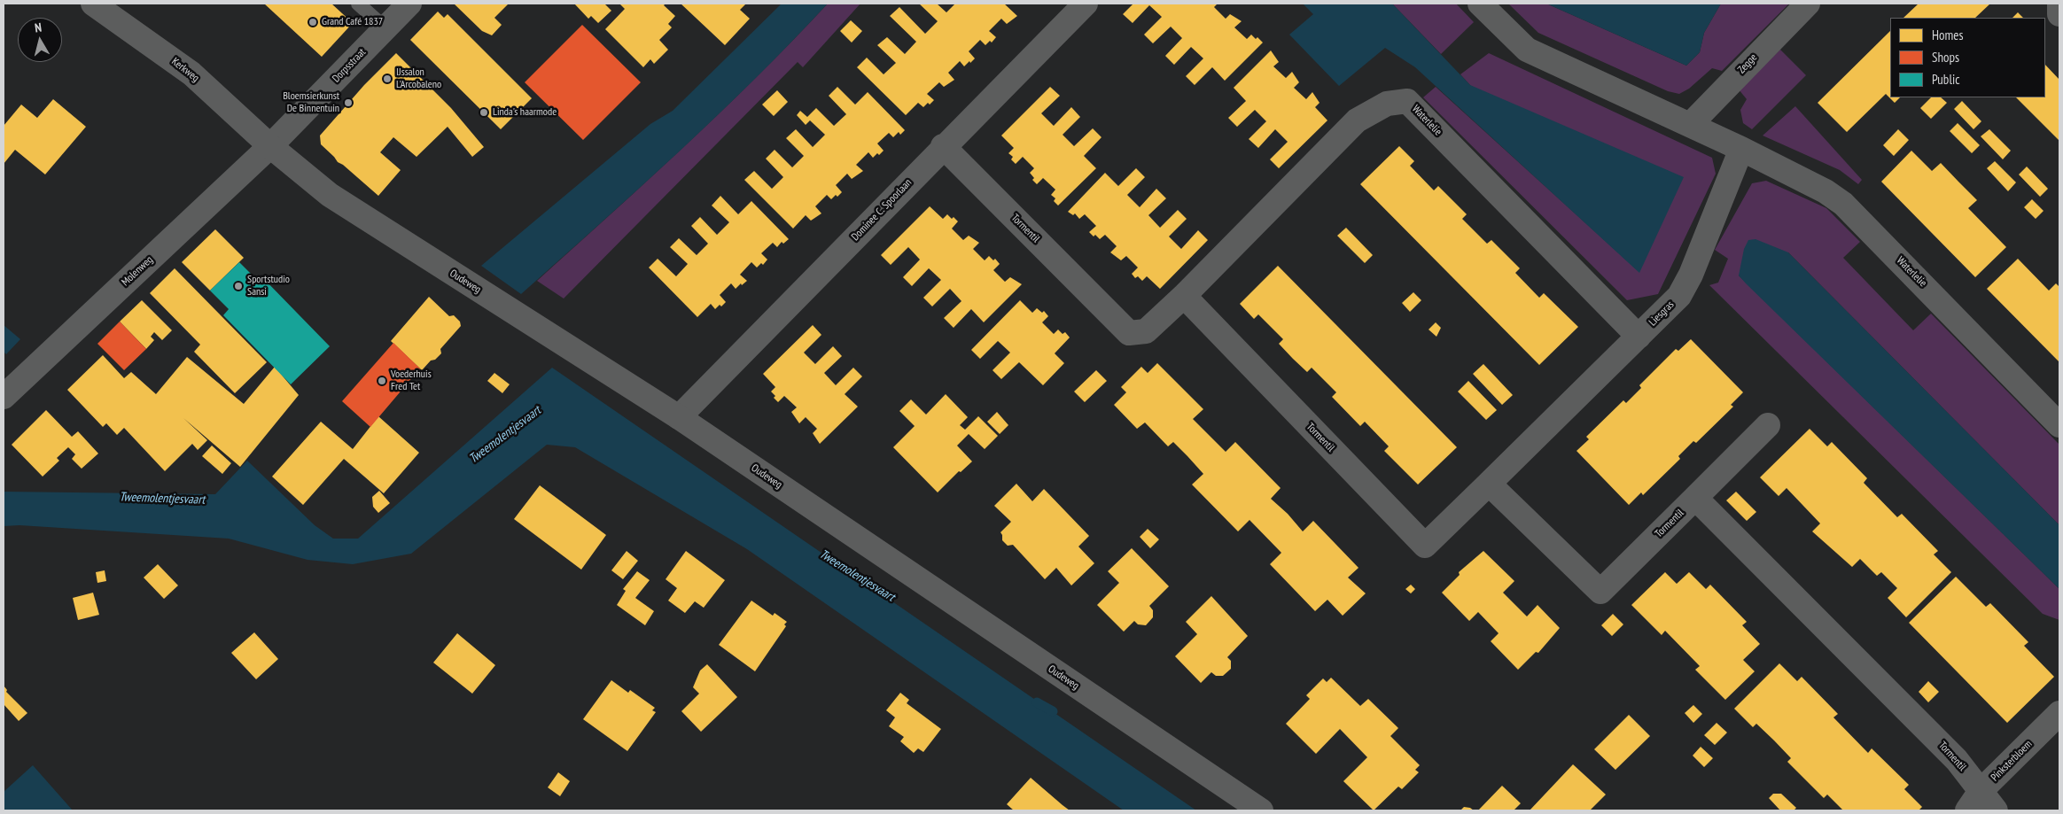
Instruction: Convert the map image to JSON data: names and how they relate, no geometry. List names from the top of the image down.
{
  "streets": {
    "street": [
      "Zegge",
      "Dorpsstraat",
      "Kerkweg",
      "Waterlelie",
      "Dominee C. Spoorlaan",
      "Tormentil",
      "Molenweg",
      "Oudeweg",
      "Liesgras",
      "Pinksterbloem"
    ]
  },
  "crossings": [
    ["Dorpsstraat", "Kerkweg"],
    ["Dorpsstraat", "Molenweg"],
    ["Dorpsstraat", "Oudeweg"],
    ["Kerkweg", "Molenweg"],
    ["Kerkweg", "Oudeweg"],
    ["Waterlelie", "Tormentil"],
    ["Waterlelie", "Liesgras"],
    ["Dominee C. Spoorlaan", "Tormentil"],
    ["Dominee C. Spoorlaan", "Oudeweg"],
    ["Tormentil", "Liesgras"],
    ["Tormentil", "Pinksterbloem"],
    ["Molenweg", "Oudeweg"]
  ],
  "water": ["Tweemolentjesvaart"],
  "places": [
    "Grand Café 1837",
    "IJssalon L'Arcobaleno",
    "Bloemsierkunst De Binnentuin",
    "Linda's haarmode",
    "Sportstudio Sansi",
    "Voederhuis Fred Tet"
  ],
  "legend": ["Homes", "Shops", "Public"],
  "north": "top"
}
